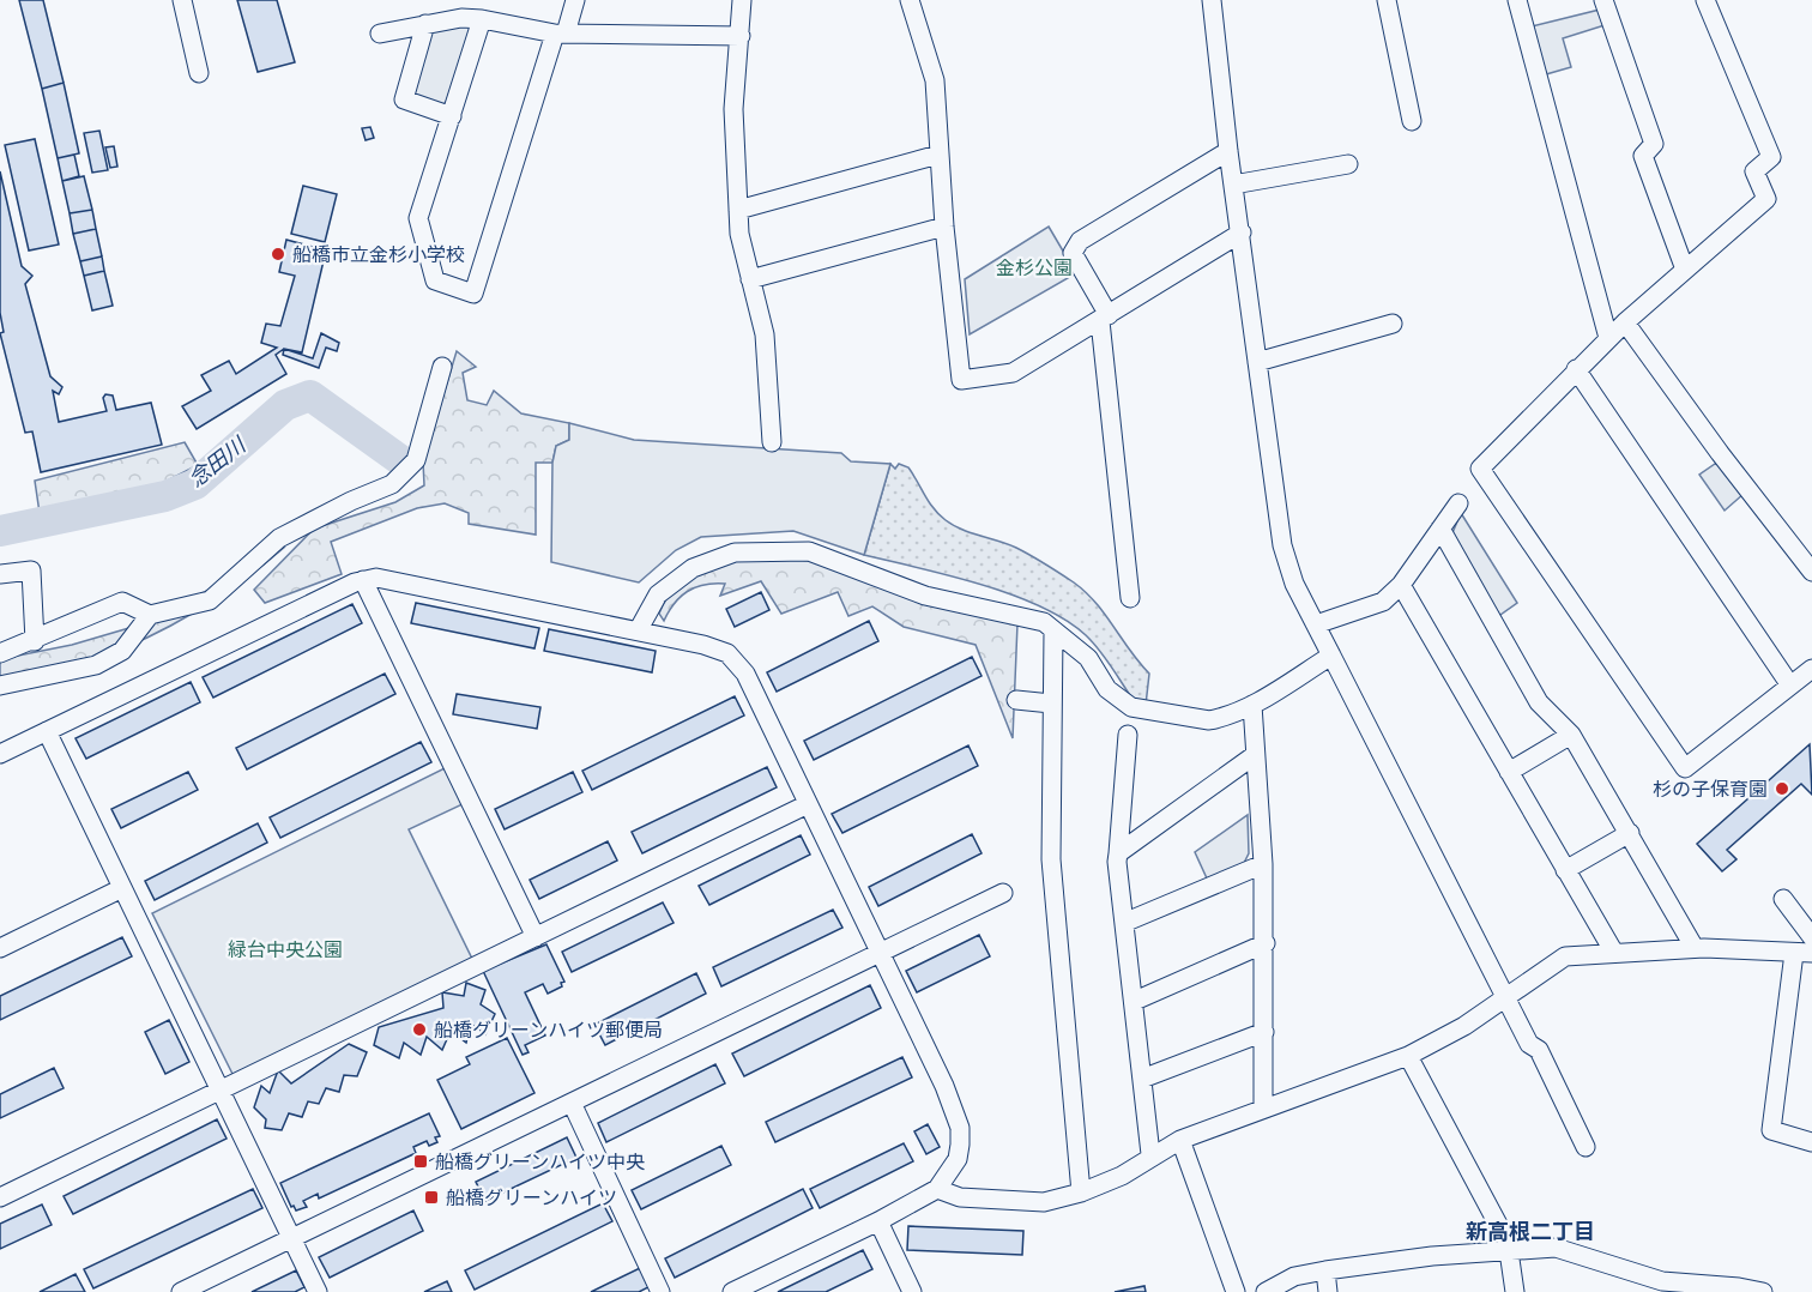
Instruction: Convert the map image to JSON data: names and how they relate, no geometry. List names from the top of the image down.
{
  "districts": ["新高根二丁目"],
  "water": ["念田川"],
  "parks": ["金杉公園", "緑台中央公園"],
  "places": {
    "other": ["船橋市立金杉小学校", "杉の子保育園", "船橋グリーンハイツ郵便局"],
    "transit": ["船橋グリーンハイツ中央", "船橋グリーンハイツ"]
  }
}
